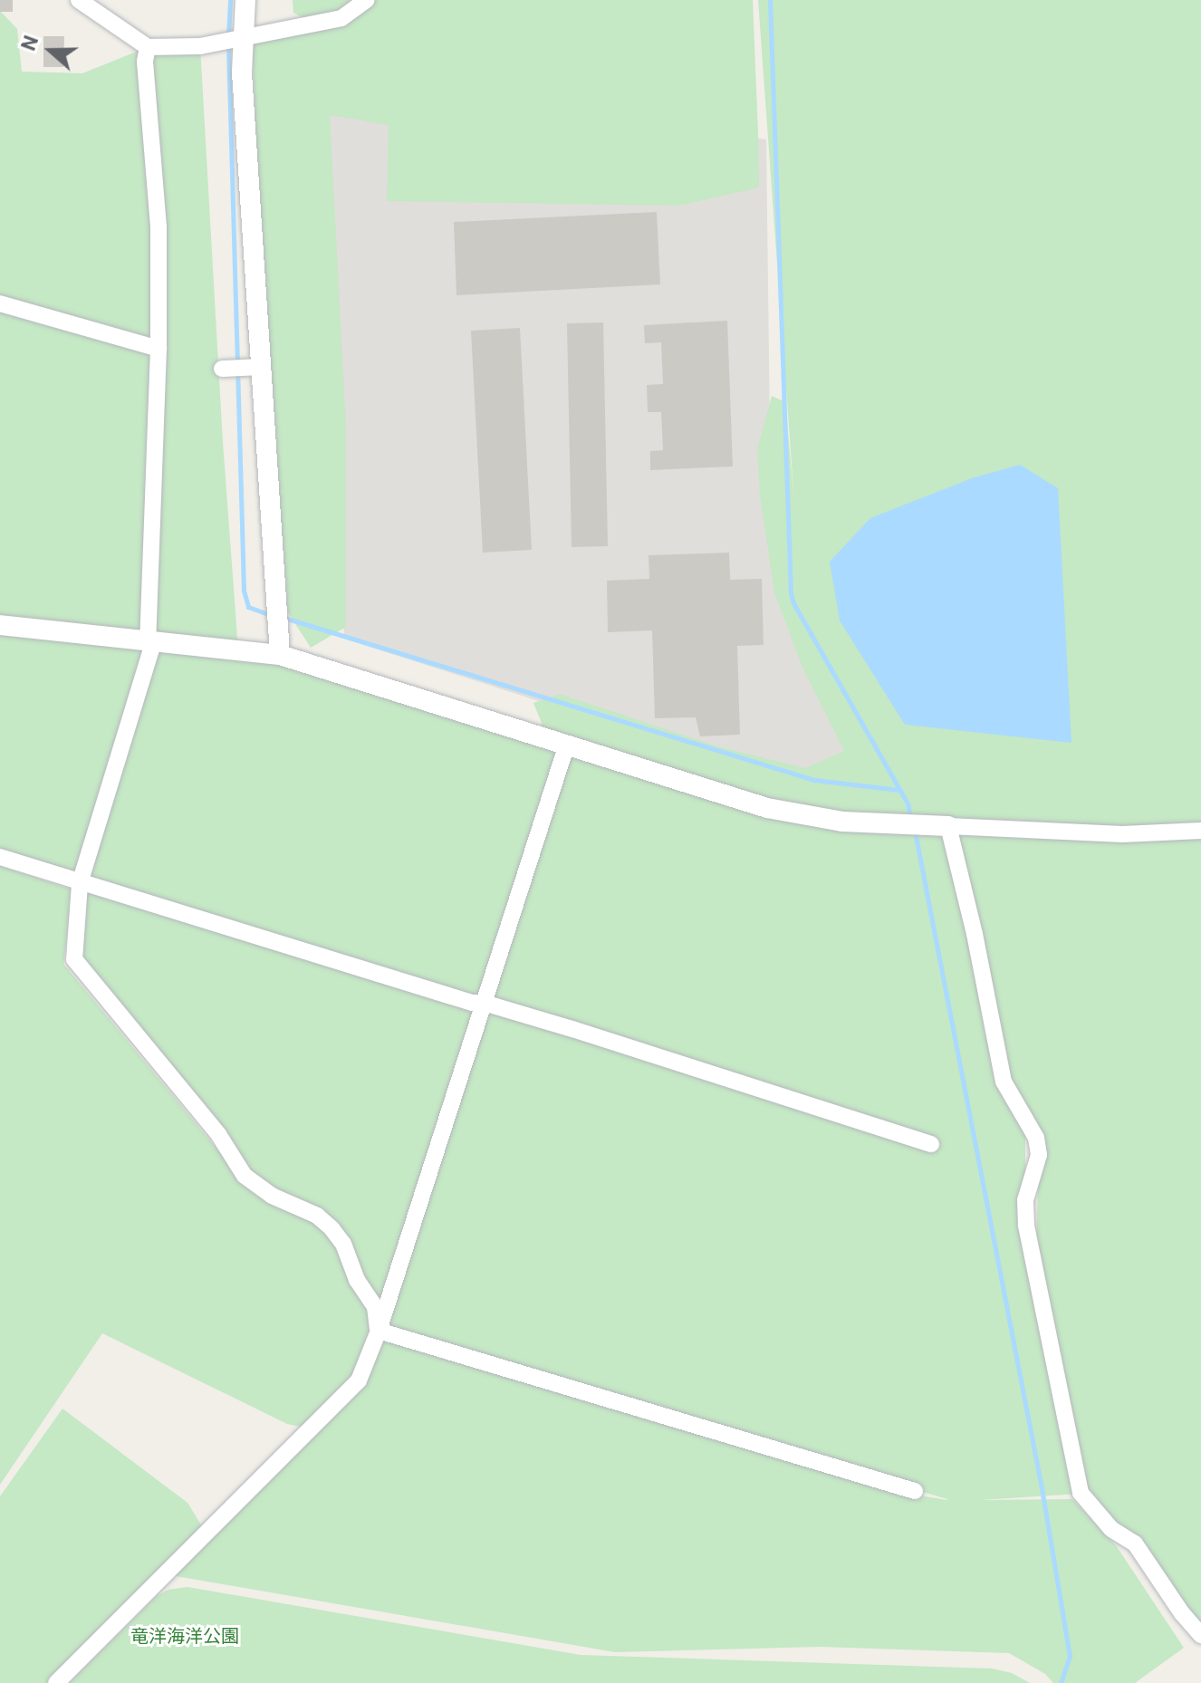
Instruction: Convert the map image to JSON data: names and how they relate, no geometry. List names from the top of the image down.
{
  "parks": ["竜洋海洋公園"],
  "north": "left"
}
